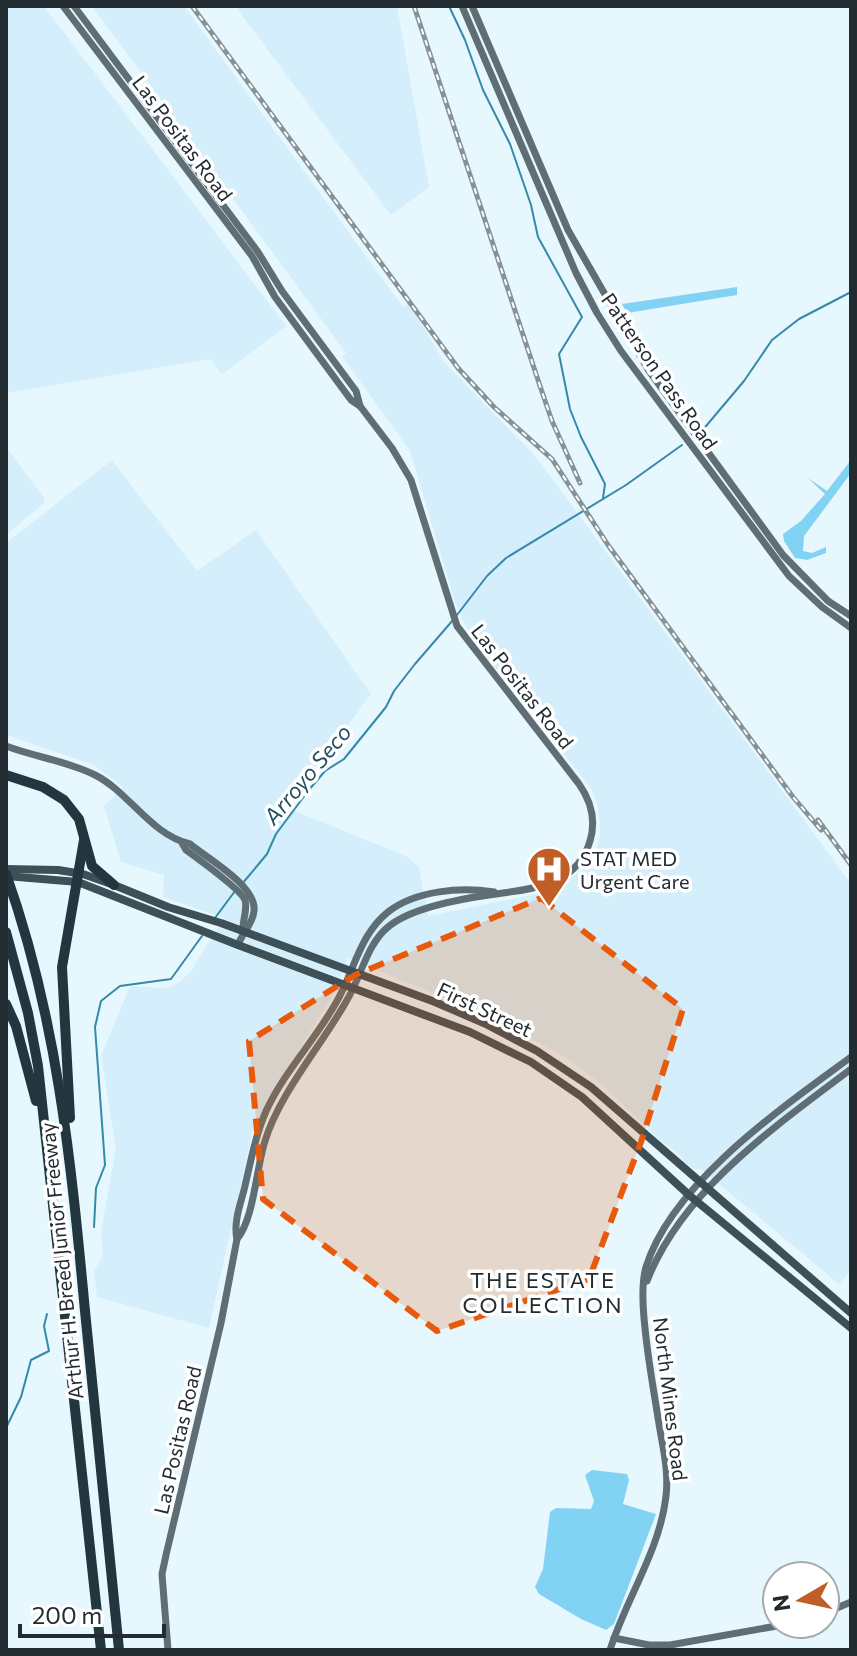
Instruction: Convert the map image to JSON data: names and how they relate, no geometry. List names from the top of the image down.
{
  "streets": {
    "highway": ["Arthur H. Breed Junior Freeway"],
    "main road": [
      "Las Positas Road",
      "Patterson Pass Road",
      "First Street",
      "North Mines Road"
    ]
  },
  "crossings": [
    ["Las Positas Road", "First Street"],
    ["First Street", "Arthur H. Breed Junior Freeway"],
    ["First Street", "North Mines Road"]
  ],
  "districts": ["THE ESTATE COLLECTION"],
  "water": ["Arroyo Seco"],
  "places": {
    "hospital": ["STAT MED Urgent Care"]
  },
  "scale_bar": "200 m",
  "north": "left"
}
